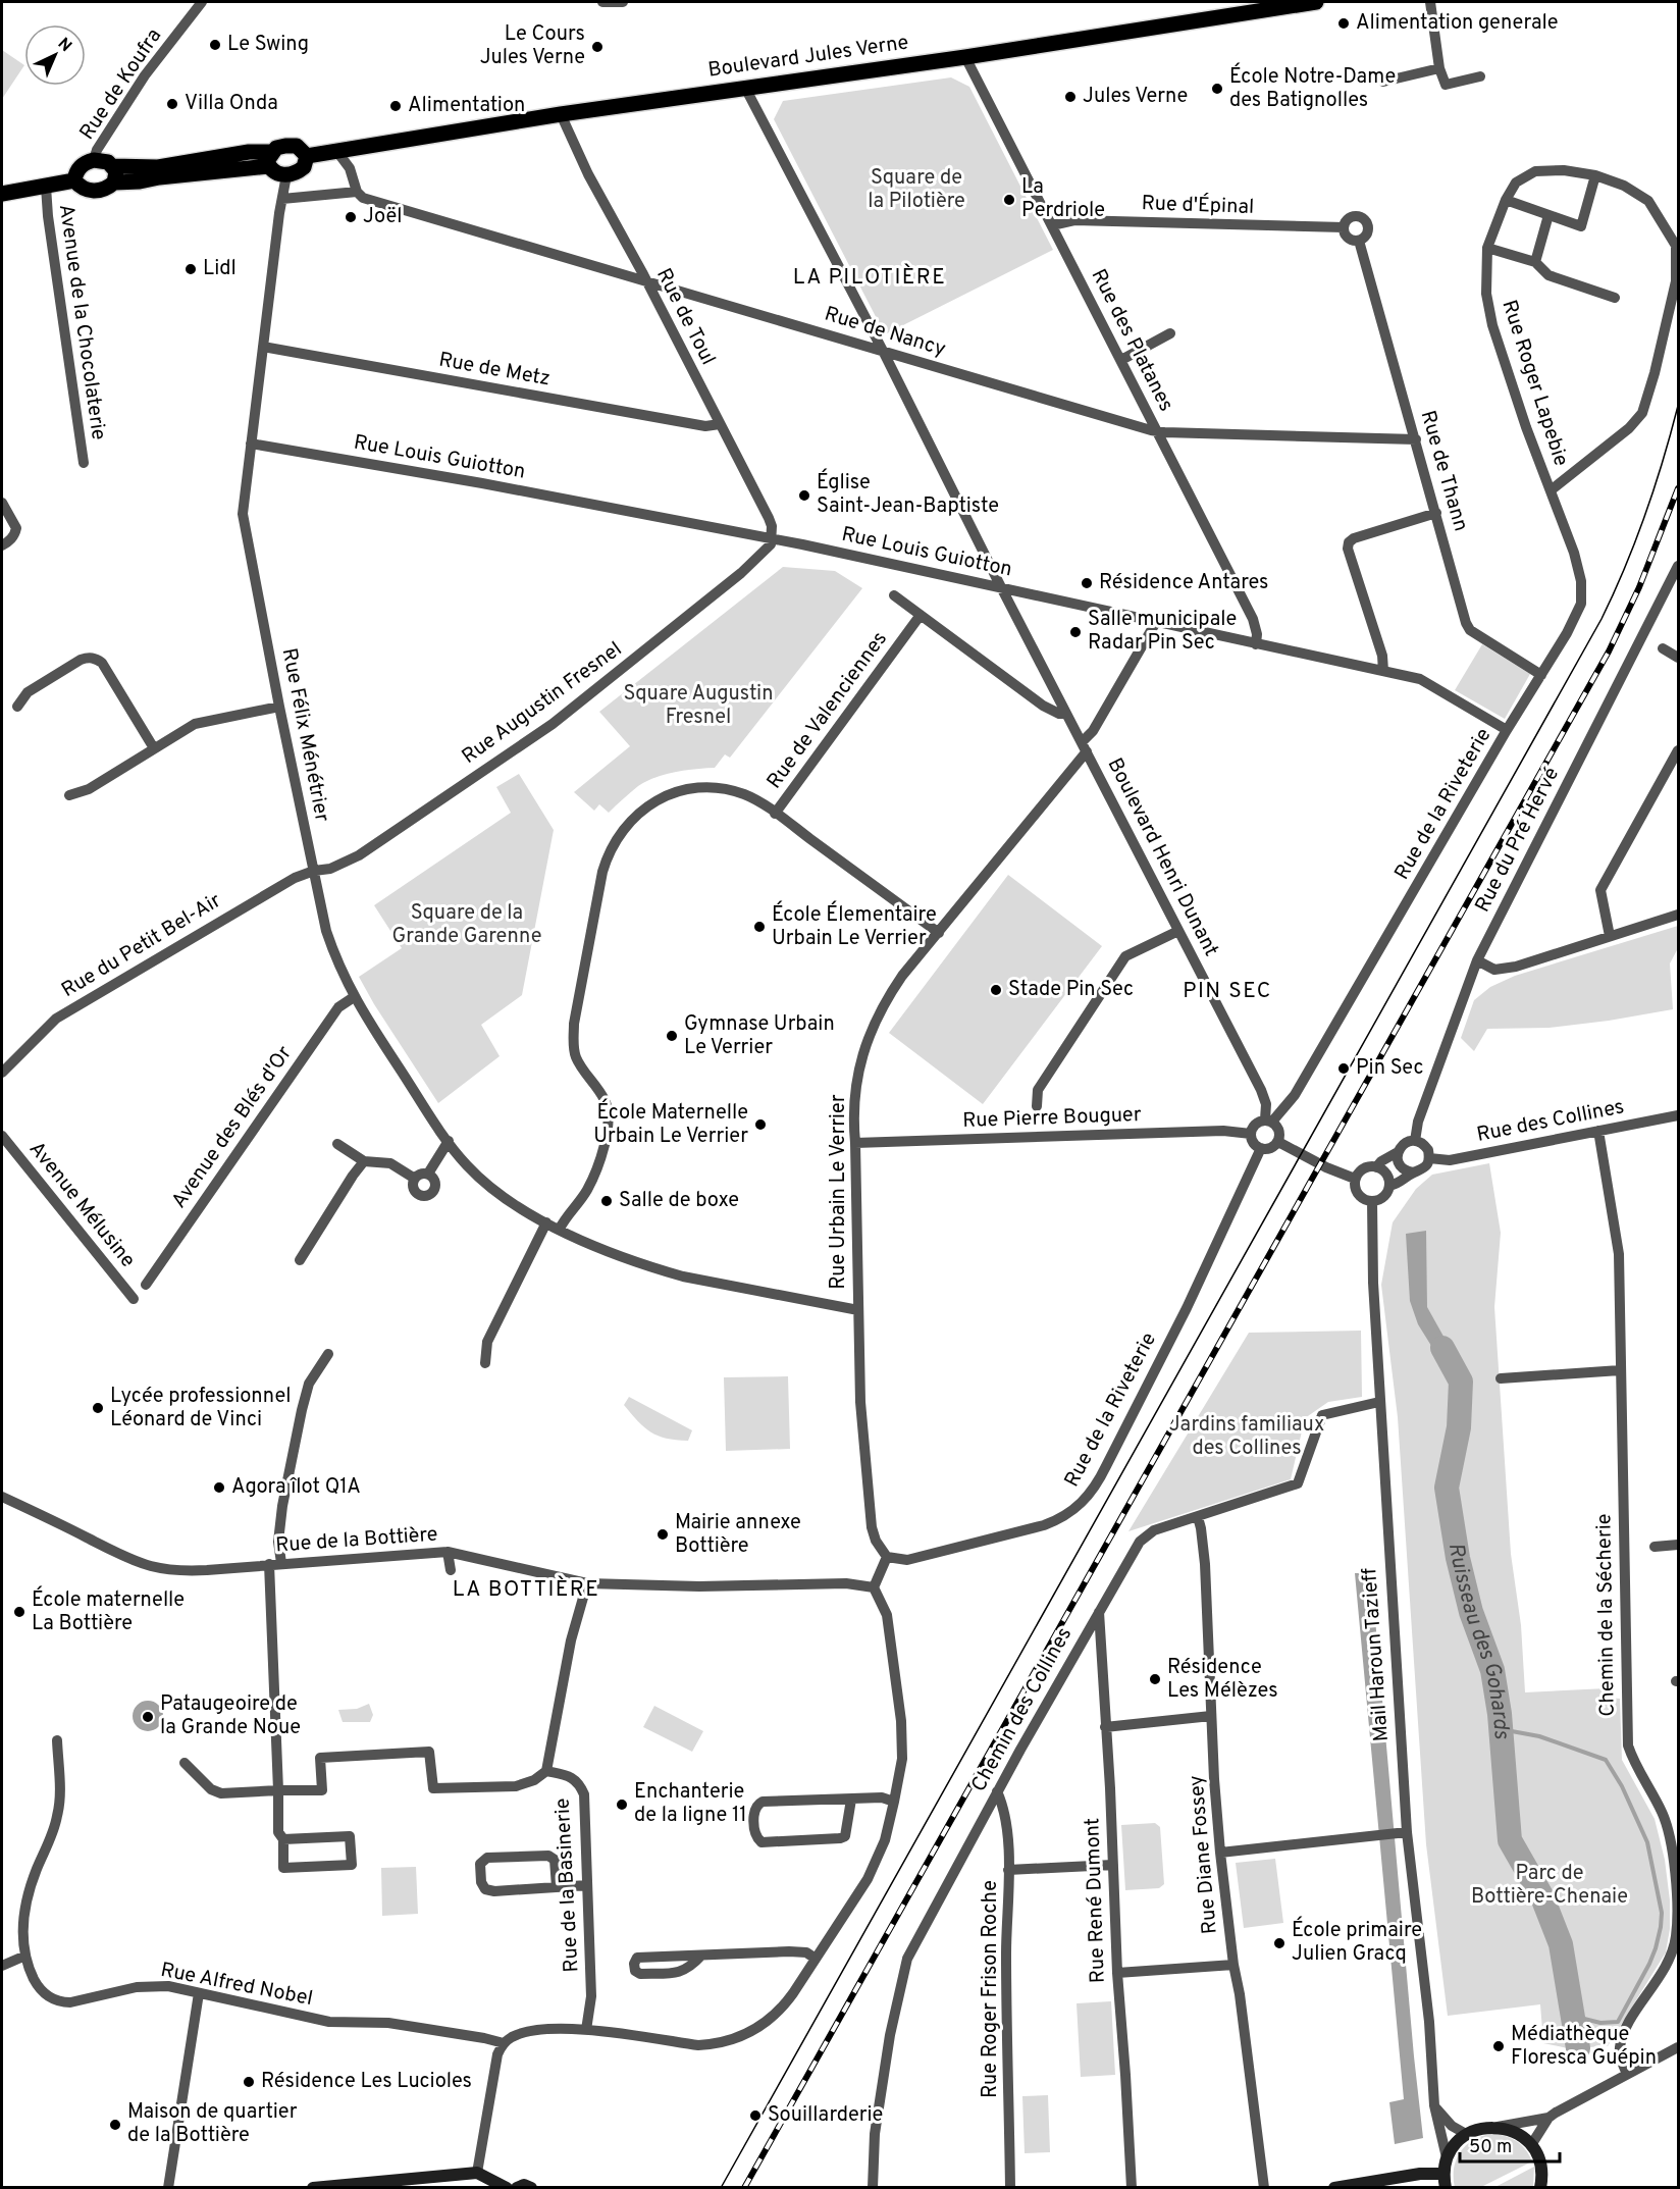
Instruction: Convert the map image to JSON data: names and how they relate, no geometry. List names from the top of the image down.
{
  "streets": {
    "main road": ["Boulevard Jules Verne"],
    "street": [
      "Rue de Koufra",
      "Rue d'Épinal",
      "Rue de Toul",
      "Avenue de la Chocolaterie",
      "Rue de Nancy",
      "Rue des Platanes",
      "Rue de Metz",
      "Rue Roger Lapebie",
      "Rue Louis Guiotton",
      "Rue de Thann",
      "Rue Augustin Fresnel",
      "Rue de Valenciennes",
      "Rue Félix Ménétrier",
      "Rue de la Riveterie",
      "Rue du Pré Hervé",
      "Boulevard Henri Dunant",
      "Rue du Petit Bel-Air",
      "Rue Pierre Bouguer",
      "Rue des Collines",
      "Avenue des Blés d'Or",
      "Rue Urbain Le Verrier",
      "Avenue Mélusine",
      "Rue de la Bottière",
      "Chemin de la Sécherie",
      "Mail Haroun Tazieff",
      "Chemin des Collines",
      "Rue Diane Fossey",
      "Rue de la Basinerie",
      "Rue René Dumont",
      "Rue Alfred Nobel",
      "Rue Roger Frison Roche"
    ]
  },
  "crossings": [
    ["Boulevard Jules Verne", "Rue de Toul"],
    ["Boulevard Jules Verne", "Rue des Platanes"],
    ["Boulevard Jules Verne", "Rue Félix Ménétrier"],
    ["Boulevard Jules Verne", "Boulevard Henri Dunant"],
    ["Rue d'Épinal", "Rue des Platanes"],
    ["Rue d'Épinal", "Rue de Thann"],
    ["Rue de Toul", "Rue de Nancy"],
    ["Rue de Toul", "Rue de Metz"],
    ["Rue de Toul", "Rue Louis Guiotton"],
    ["Rue de Toul", "Rue Augustin Fresnel"],
    ["Rue de Nancy", "Rue des Platanes"],
    ["Rue de Nancy", "Rue de Thann"],
    ["Rue de Nancy", "Rue Félix Ménétrier"],
    ["Rue de Nancy", "Boulevard Henri Dunant"],
    ["Rue des Platanes", "Rue Louis Guiotton"],
    ["Rue de Metz", "Rue Félix Ménétrier"],
    ["Rue Roger Lapebie", "Rue de la Riveterie"],
    ["Rue Louis Guiotton", "Rue Augustin Fresnel"],
    ["Rue Louis Guiotton", "Rue Félix Ménétrier"],
    ["Rue Louis Guiotton", "Rue de la Riveterie"],
    ["Rue Louis Guiotton", "Boulevard Henri Dunant"],
    ["Rue Louis Guiotton", "Rue Urbain Le Verrier"],
    ["Rue de Thann", "Rue de la Riveterie"],
    ["Rue Augustin Fresnel", "Rue Félix Ménétrier"],
    ["Rue Augustin Fresnel", "Rue du Petit Bel-Air"],
    ["Rue de Valenciennes", "Rue Urbain Le Verrier"],
    ["Rue Félix Ménétrier", "Rue du Petit Bel-Air"],
    ["Rue Félix Ménétrier", "Avenue des Blés d'Or"],
    ["Rue Félix Ménétrier", "Rue Urbain Le Verrier"],
    ["Rue de la Riveterie", "Boulevard Henri Dunant"],
    ["Rue de la Riveterie", "Rue Pierre Bouguer"],
    ["Rue de la Riveterie", "Rue Urbain Le Verrier"],
    ["Rue du Pré Hervé", "Rue des Collines"],
    ["Boulevard Henri Dunant", "Rue Pierre Bouguer"],
    ["Boulevard Henri Dunant", "Rue Urbain Le Verrier"],
    ["Rue Pierre Bouguer", "Rue Urbain Le Verrier"],
    ["Rue des Collines", "Chemin de la Sécherie"],
    ["Rue de la Bottière", "Rue de la Basinerie"],
    ["Mail Haroun Tazieff", "Chemin des Collines"],
    ["Chemin des Collines", "Rue Diane Fossey"],
    ["Chemin des Collines", "Rue René Dumont"],
    ["Chemin des Collines", "Rue Roger Frison Roche"]
  ],
  "districts": ["LA PILOTIÈRE", "PIN SEC", "LA BOTTIÈRE"],
  "water": ["Ruisseau des Gohards"],
  "parks": [
    "Square de la Pilotière",
    "Square Augustin Fresnel",
    "Square de la Grande Garenne",
    "Jardins familiaux des Collines",
    "Parc de Bottière-Chenaie"
  ],
  "places": [
    "Alimentation generale",
    "Le Swing",
    "Le Cours Jules Verne",
    "École Notre-Dame des Batignolles",
    "Jules Verne",
    "Villa Onda",
    "Alimentation",
    "La Perdriole",
    "Joël",
    "Lidl",
    "Église Saint-Jean-Baptiste",
    "Résidence Antares",
    "Salle municipale Radar Pin Sec",
    "École Élementaire Urbain Le Verrier",
    "Stade Pin Sec",
    "Gymnase Urbain Le Verrier",
    "Pin Sec",
    "École Maternelle Urbain Le Verrier",
    "Salle de boxe",
    "Lycée professionnel Léonard de Vinci",
    "Agora îlot Q1A",
    "Mairie annexe Bottière",
    "École maternelle La Bottière",
    "Résidence Les Mélèzes",
    "Pataugeoire de la Grande Noue",
    "Enchanterie de la ligne 11",
    "École primaire Julien Gracq",
    "Médiathèque Floresca Guépin",
    "Résidence Les Lucioles",
    "Souillarderie",
    "Maison de quartier de la Bottière"
  ],
  "scale_bar": "50 m",
  "north": "top right"
}
